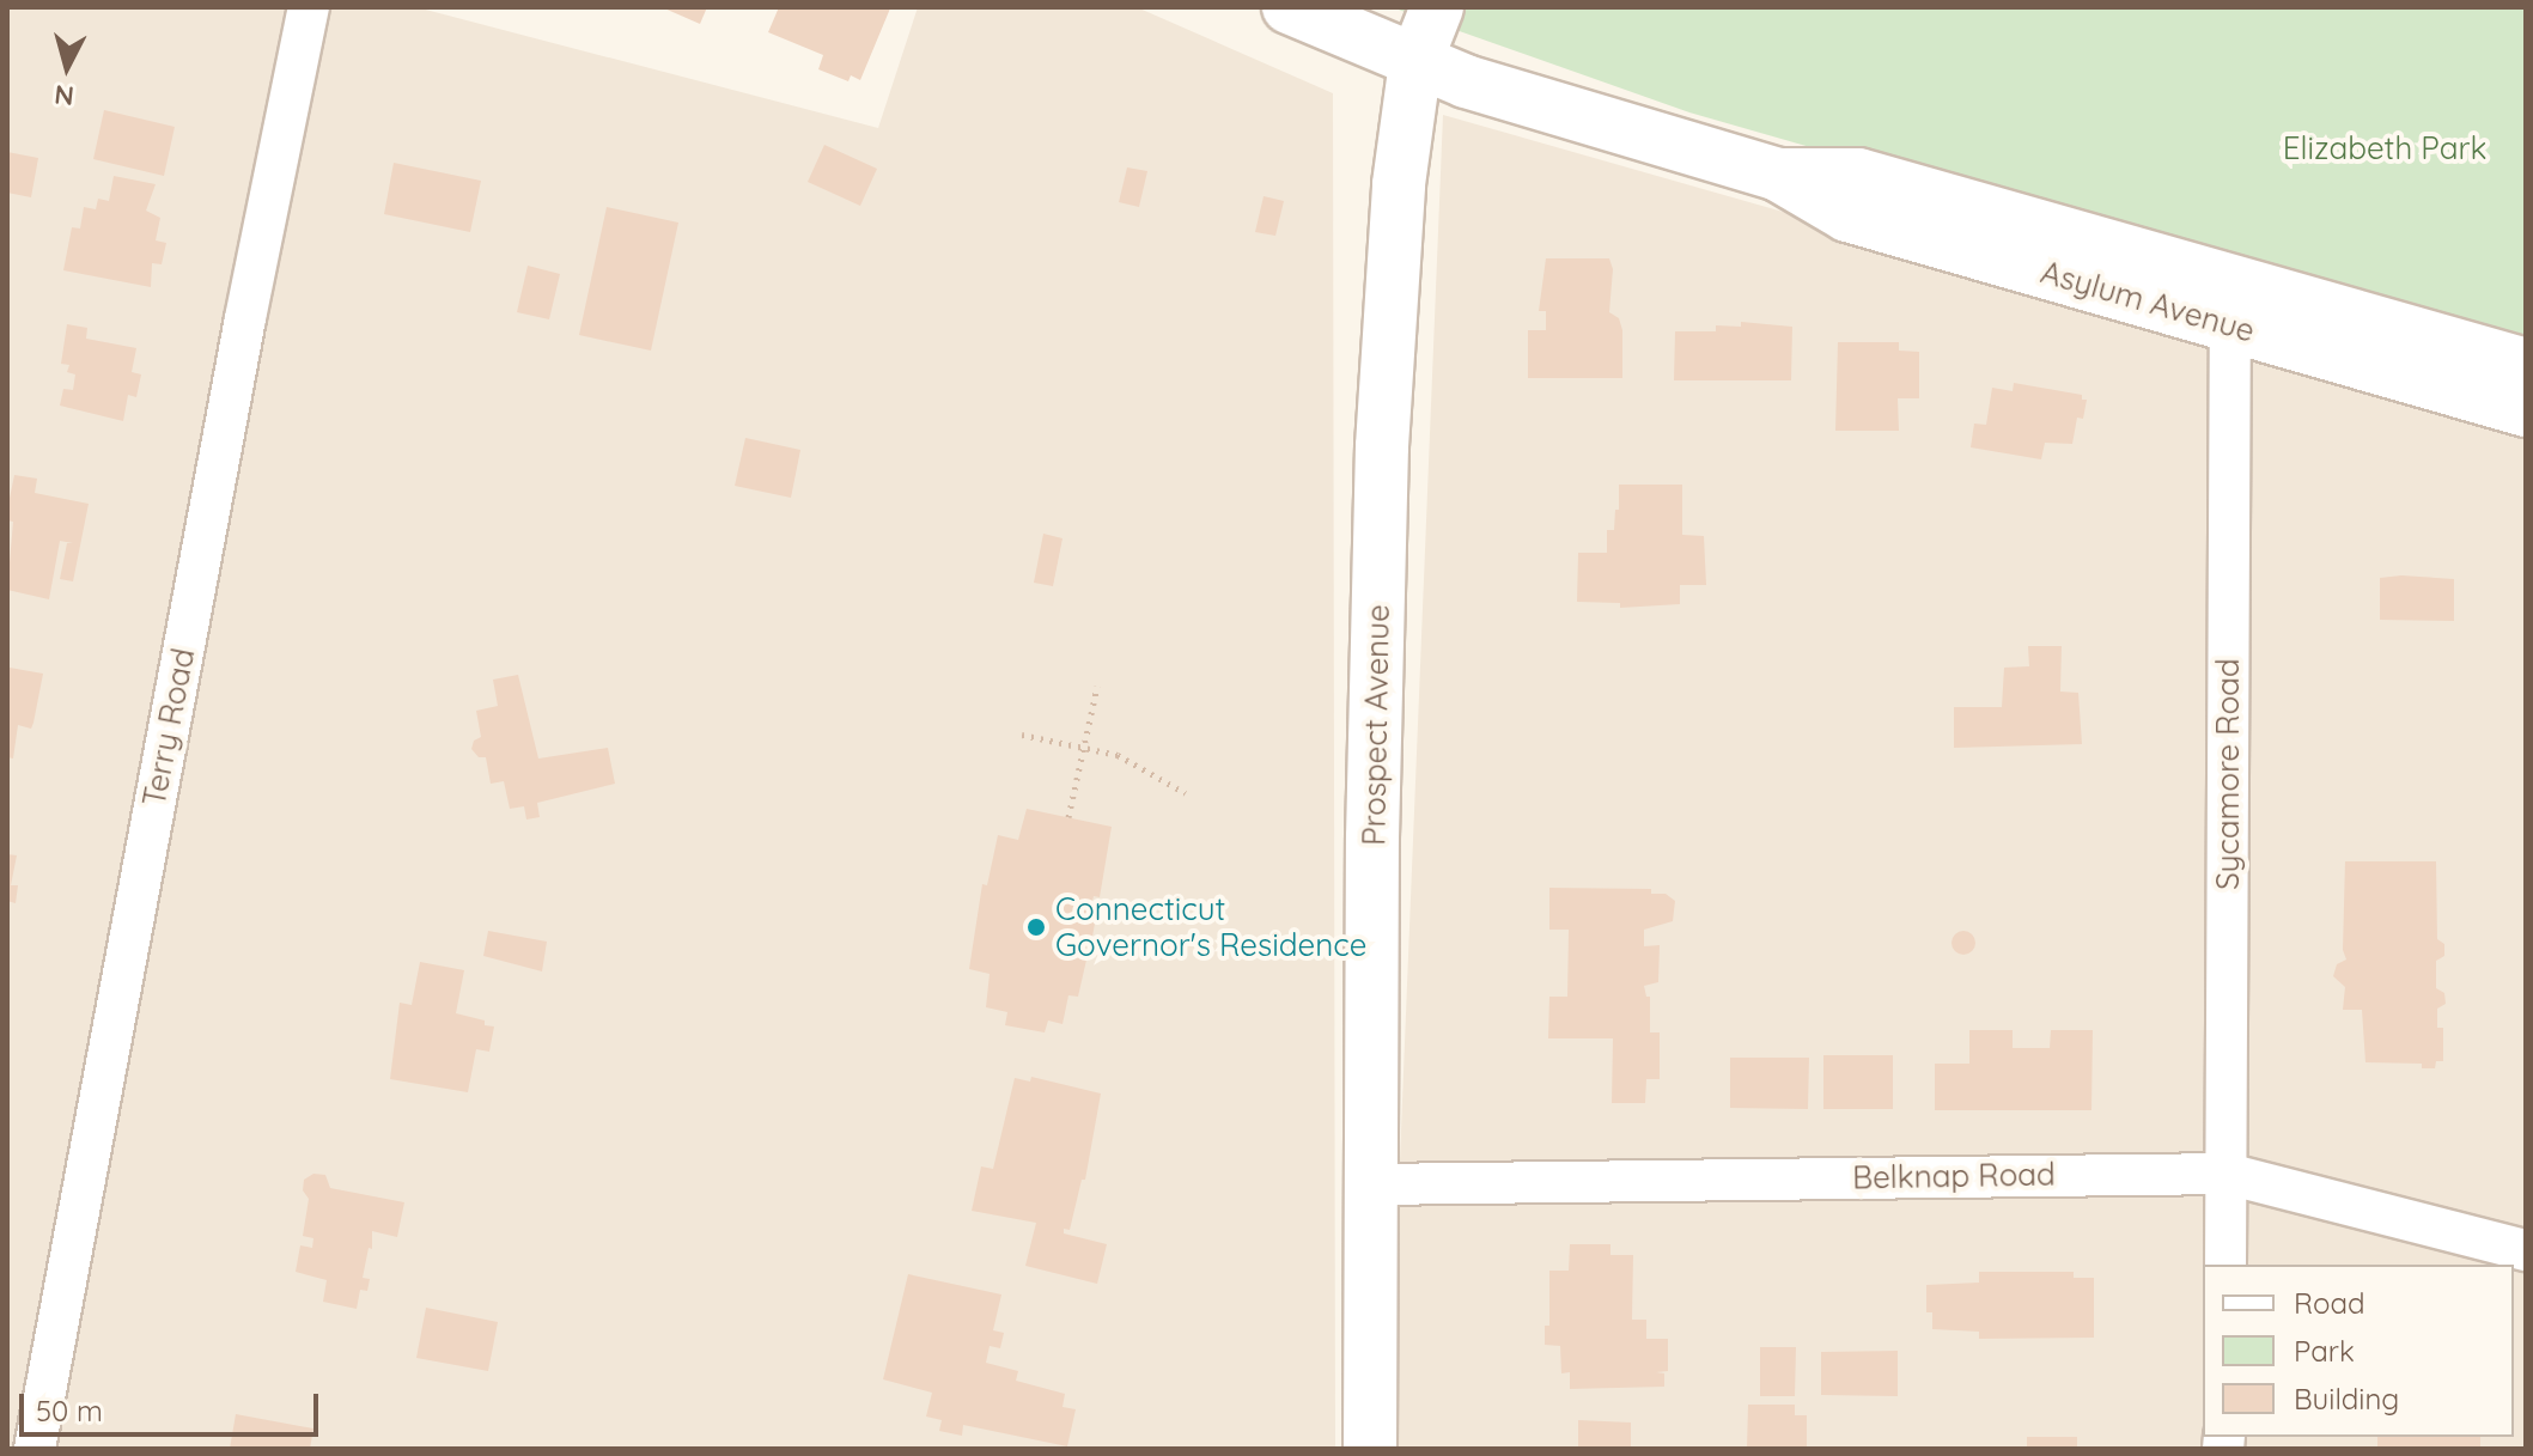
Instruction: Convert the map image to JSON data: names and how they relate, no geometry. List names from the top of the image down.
{
  "streets": {
    "main road": ["Asylum Avenue", "Prospect Avenue"],
    "street": ["Terry Road", "Sycamore Road", "Belknap Road"]
  },
  "crossings": [
    ["Asylum Avenue", "Prospect Avenue"],
    ["Asylum Avenue", "Sycamore Road"],
    ["Prospect Avenue", "Belknap Road"],
    ["Sycamore Road", "Belknap Road"]
  ],
  "parks": ["Elizabeth Park"],
  "places": ["Connecticut Governor's Residence"],
  "legend": ["Road", "Park", "Building"],
  "scale_bar": "50 m",
  "north": "bottom"
}
